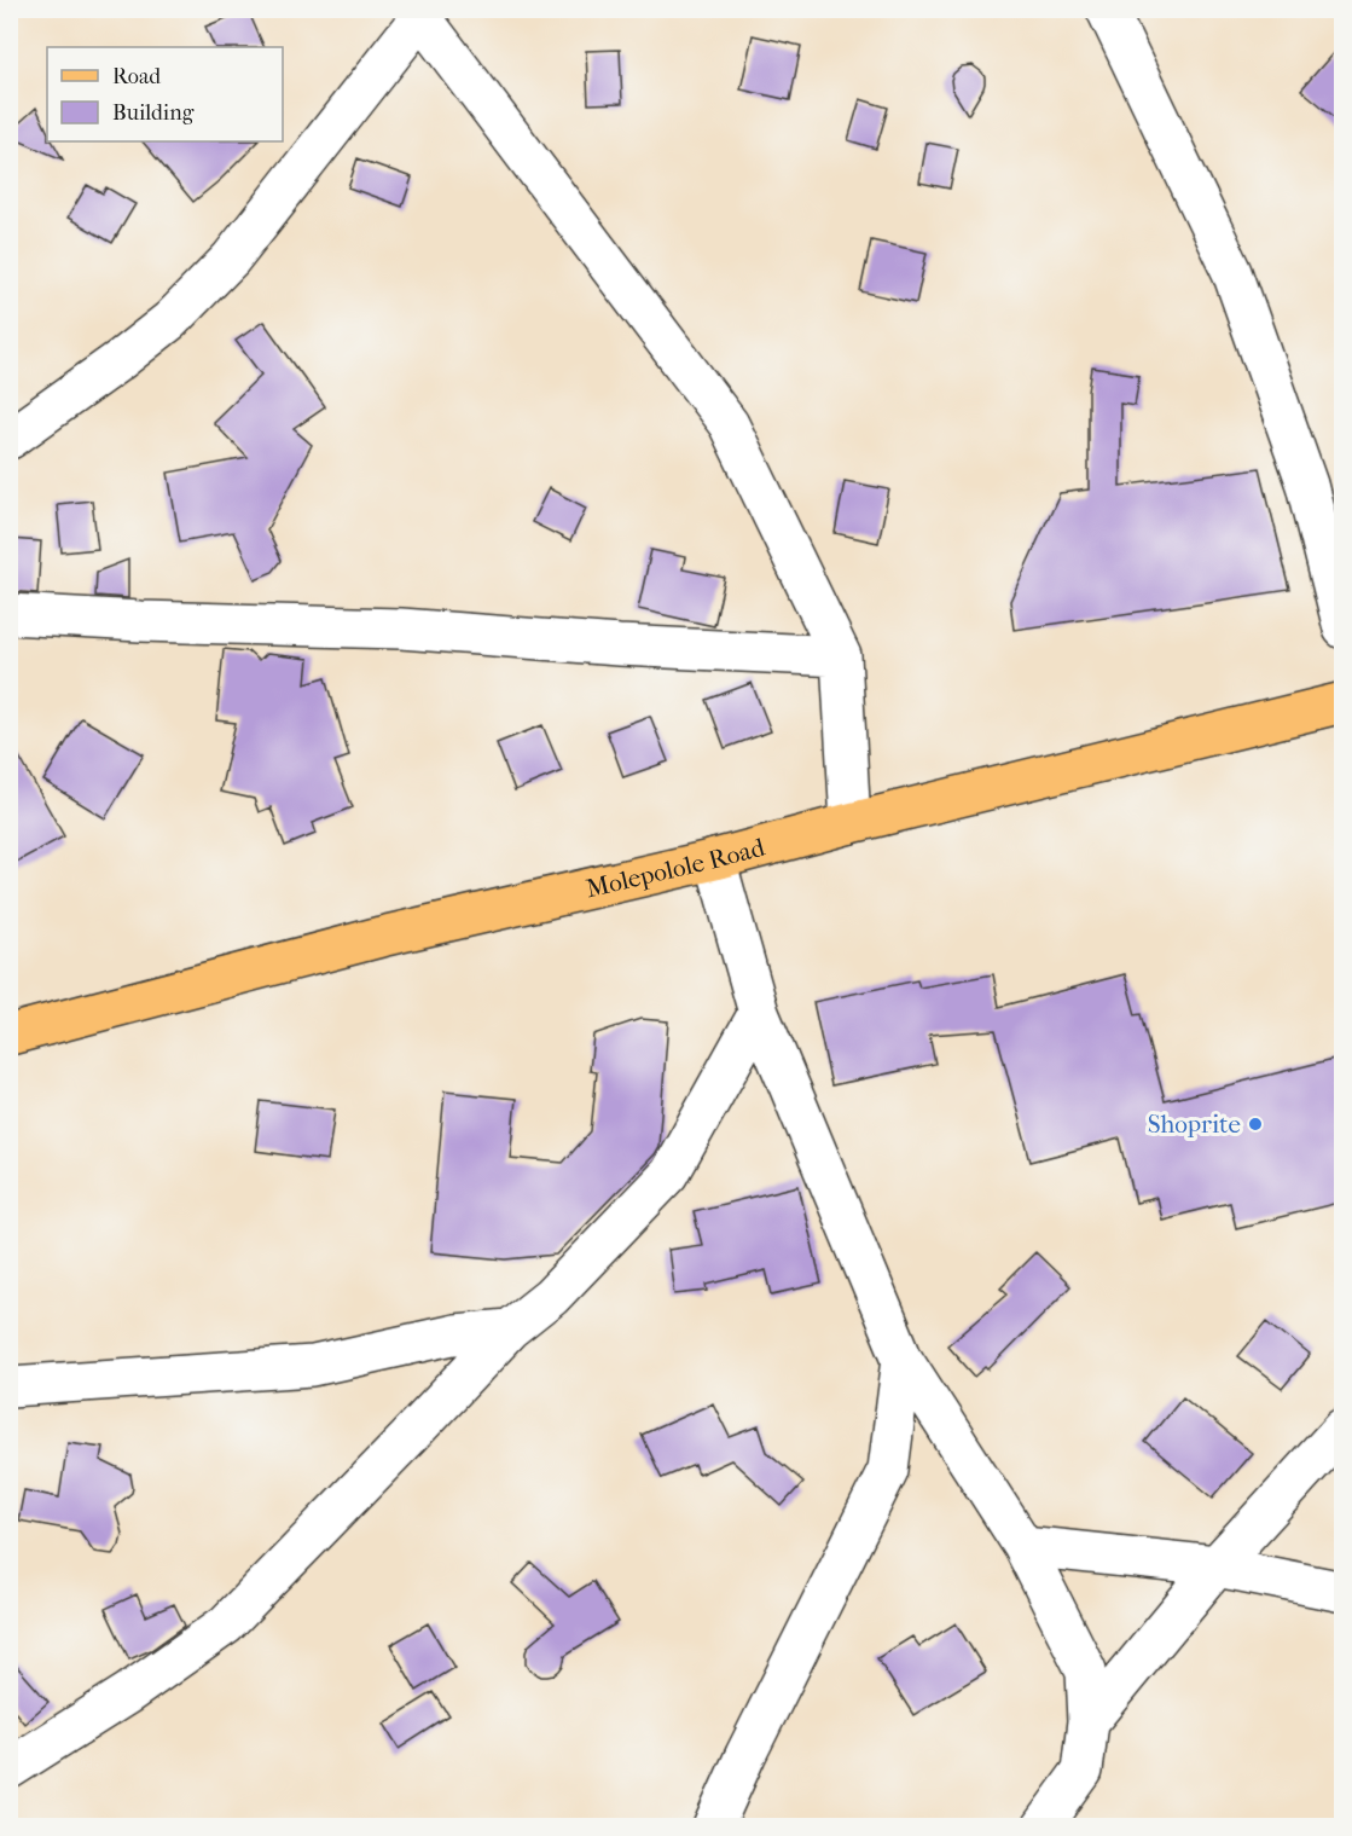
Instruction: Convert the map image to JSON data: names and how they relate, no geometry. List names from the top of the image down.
{
  "streets": {
    "main road": ["Molepolole Road"]
  },
  "places": ["Shoprite"],
  "legend": ["Road", "Building"]
}
